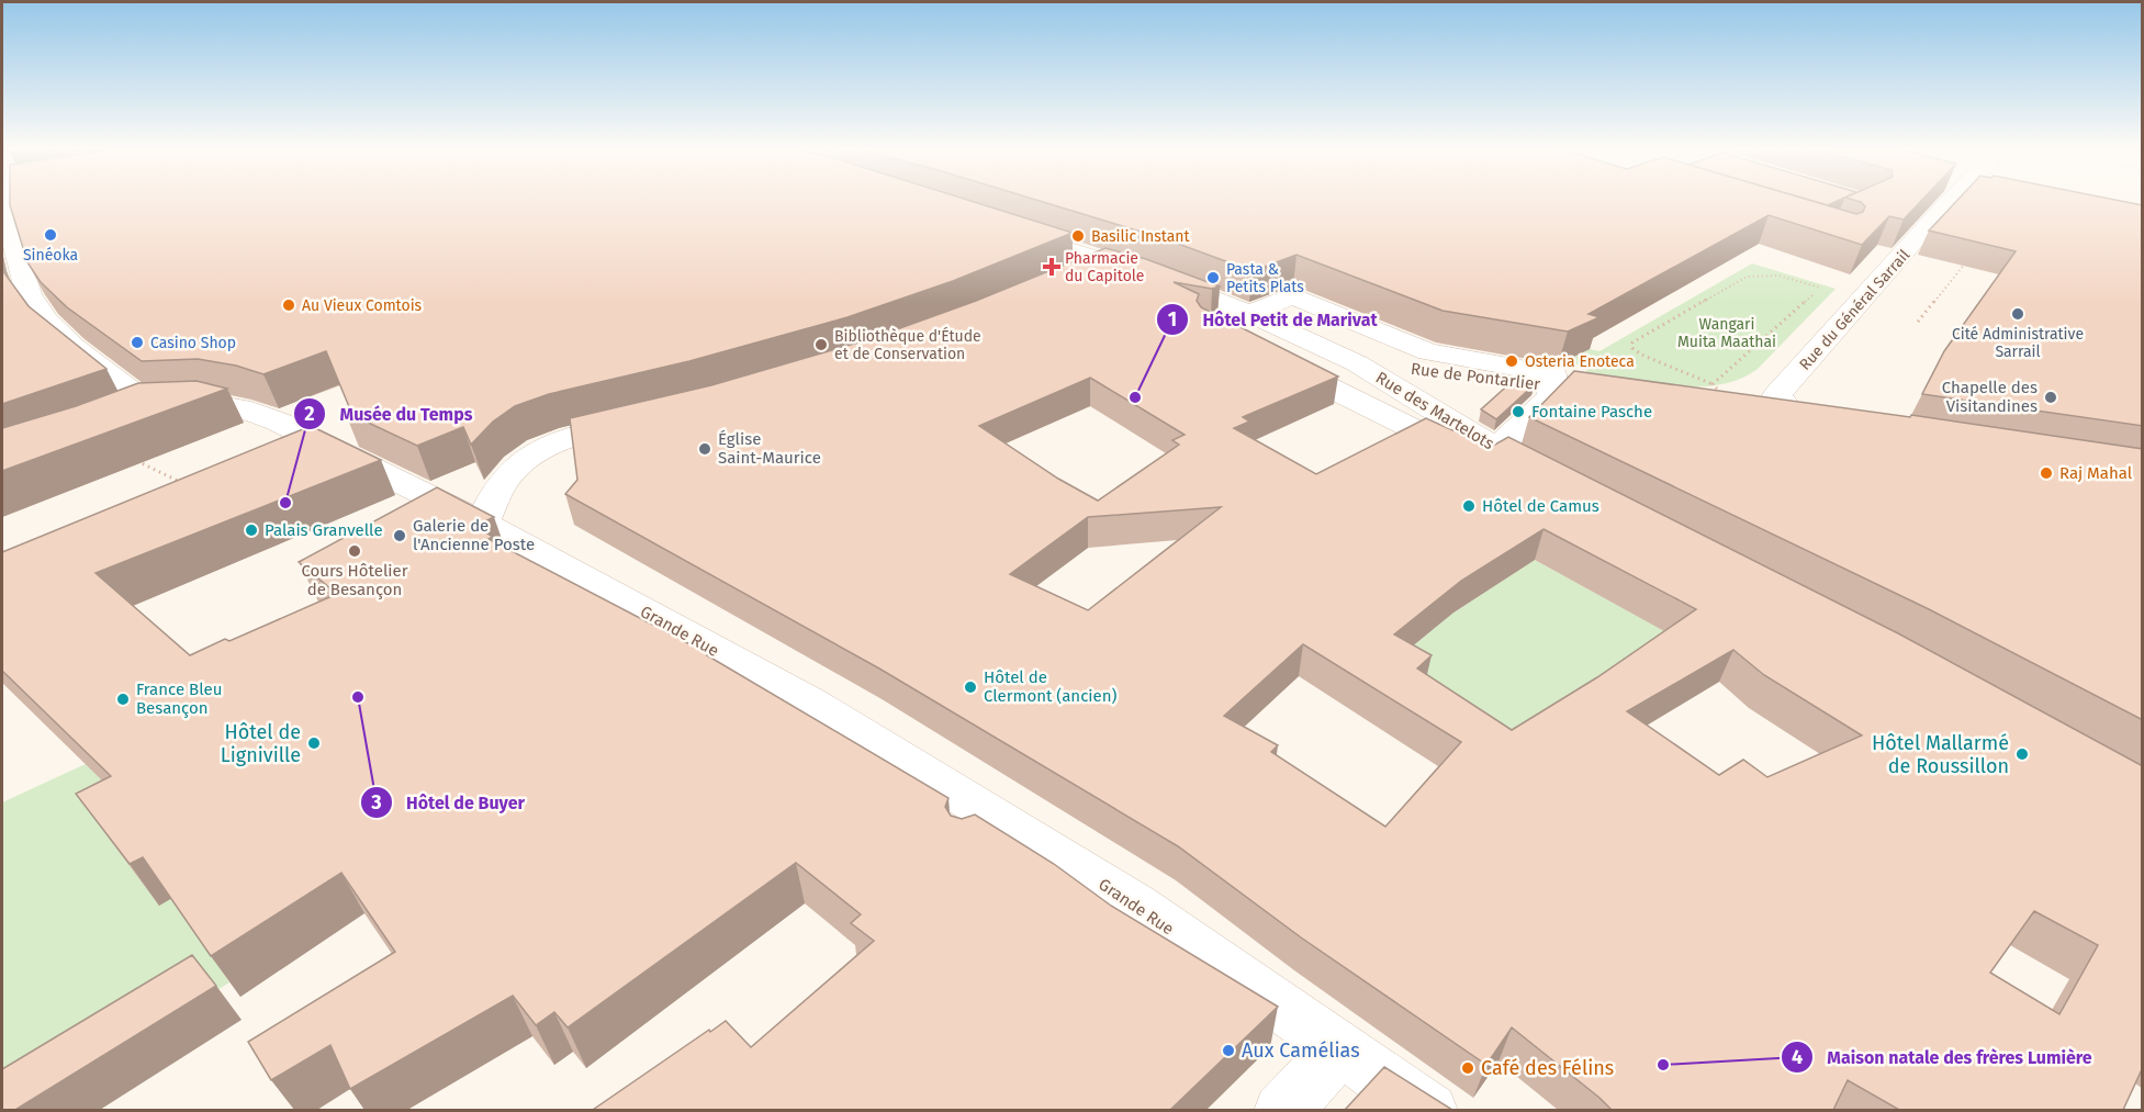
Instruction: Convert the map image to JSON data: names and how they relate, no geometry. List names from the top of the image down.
{
  "streets": {
    "street": [
      "Rue du Général Sarrail",
      "Rue de Pontarlier",
      "Rue des Martelots",
      "Grande Rue"
    ]
  },
  "crossings": [
    ["Rue de Pontarlier", "Rue des Martelots"]
  ],
  "parks": ["Wangari Muita Maathai"],
  "places": {
    "other": [
      "Sinéoka",
      "Basilic Instant",
      "Pasta & Petits Plats",
      "Au Vieux Comtois",
      "Cité Administrative Sarrail",
      "Casino Shop",
      "Bibliothèque d'Étude et de Conservation",
      "Osteria Enoteca",
      "Hôtel Petit de Marivat",
      "Chapelle des Visitandines",
      "Fontaine Pasche",
      "Église Saint-Maurice",
      "Raj Mahal",
      "Musée du Temps",
      "Hôtel de Camus",
      "Palais Granvelle",
      "Galerie de l'Ancienne Poste",
      "Cours Hôtelier de Besançon",
      "Hôtel de Clermont (ancien)",
      "Hôtel de Buyer",
      "France Bleu Besançon",
      "Hôtel de Ligniville",
      "Hôtel Mallarmé de Roussillon",
      "Aux Camélias",
      "Maison natale des frères Lumière",
      "Café des Félins"
    ],
    "health": ["Pharmacie du Capitole"]
  }
}
